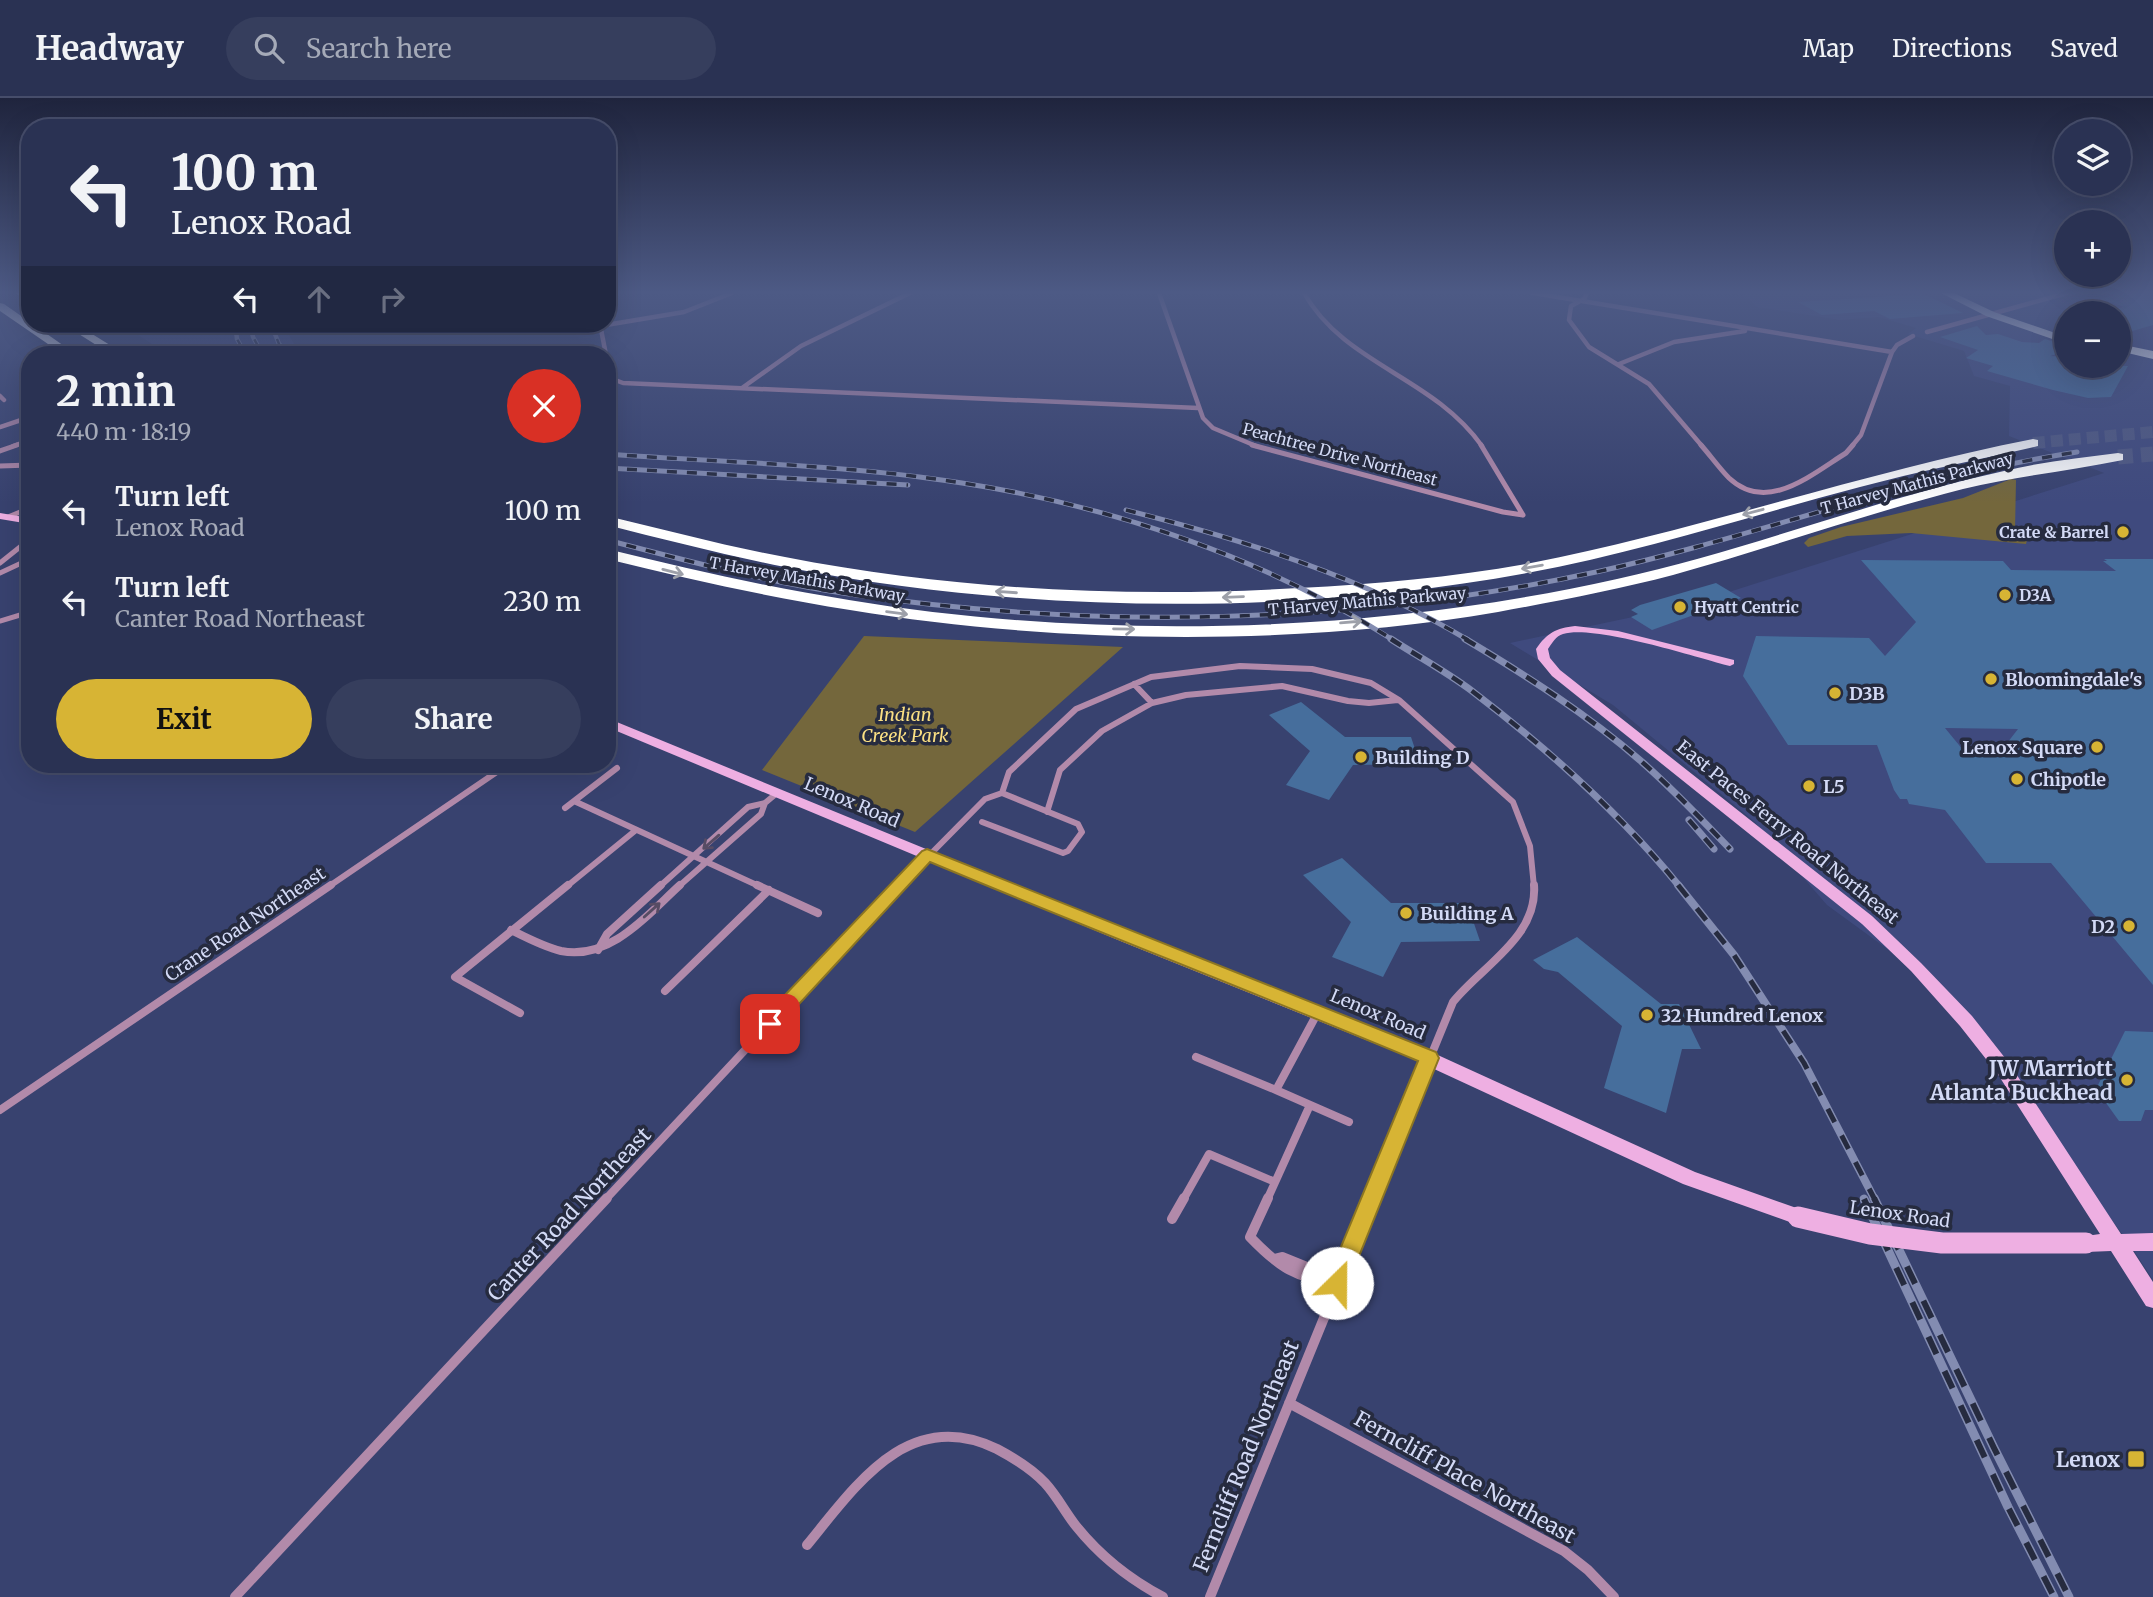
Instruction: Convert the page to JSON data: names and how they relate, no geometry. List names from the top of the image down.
{
  "streets": {
    "highway": ["T Harvey Mathis Parkway"],
    "street": [
      "Peachtree Drive Northeast",
      "Lenox Road",
      "East Paces Ferry Road Northeast",
      "Crane Road Northeast",
      "Canter Road Northeast",
      "Ferncliff Road Northeast",
      "Ferncliff Place Northeast"
    ]
  },
  "crossings": [
    ["Lenox Road", "East Paces Ferry Road Northeast"],
    ["Lenox Road", "Canter Road Northeast"],
    ["Lenox Road", "Ferncliff Road Northeast"],
    ["Canter Road Northeast", "Ferncliff Road Northeast"],
    ["Ferncliff Road Northeast", "Ferncliff Place Northeast"]
  ],
  "parks": ["Indian Creek Park"],
  "places": {
    "other": [
      "Crate & Barrel",
      "D3A",
      "Hyatt Centric",
      "Bloomingdale's",
      "D3B",
      "Lenox Square",
      "Building D",
      "Chipotle",
      "L5",
      "Building A",
      "D2",
      "32 Hundred Lenox",
      "JW Marriott Atlanta Buckhead"
    ],
    "transit": ["Lenox"]
  },
  "page": {
    "header": "Headway",
    "search": "Search here",
    "nav": ["Map", "Directions", "Saved"],
    "map_buttons": ["+", "−"],
    "turn": ["100 m", "Lenox Road"],
    "heading": ["2 min", "440 m · 18:19"],
    "list": [
      {
        "name": "Turn left",
        "note": "Lenox Road",
        "value": "100 m"
      },
      {
        "name": "Turn left",
        "note": "Canter Road Northeast",
        "value": "230 m"
      }
    ],
    "buttons": ["Exit", "Share"]
  }
}
